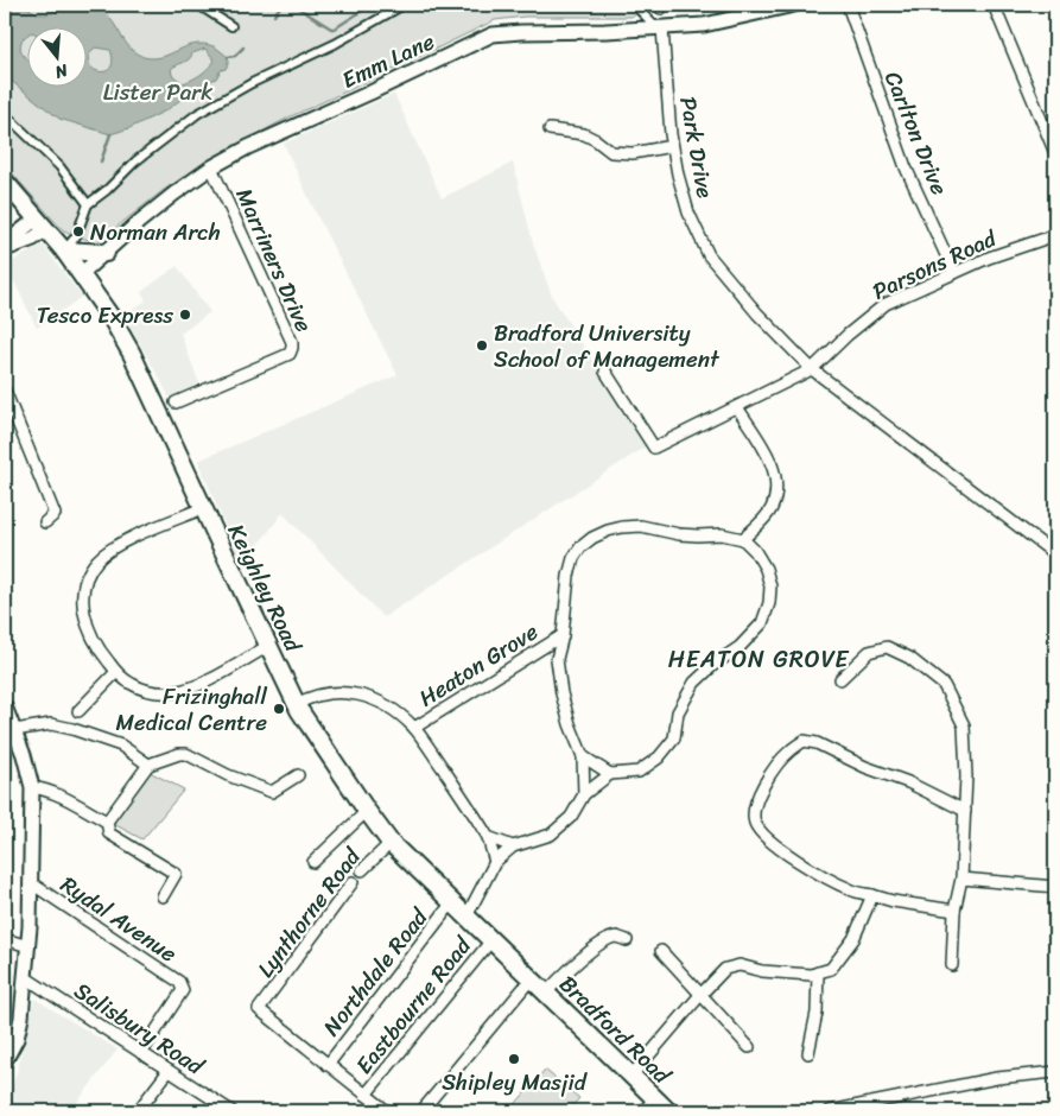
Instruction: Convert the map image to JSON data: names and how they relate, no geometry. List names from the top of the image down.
{
  "streets": {
    "highway": ["Keighley Road", "Bradford Road"],
    "street": [
      "Emm Lane",
      "Carlton Drive",
      "Park Drive",
      "Marriners Drive",
      "Parsons Road",
      "Heaton Grove",
      "Lynthorne Road",
      "Rydal Avenue",
      "Northdale Road",
      "Eastbourne Road",
      "Salisbury Road"
    ]
  },
  "crossings": [
    ["Emm Lane", "Park Drive"],
    ["Emm Lane", "Marriners Drive"],
    ["Emm Lane", "Keighley Road"],
    ["Carlton Drive", "Parsons Road"],
    ["Park Drive", "Parsons Road"],
    ["Keighley Road", "Heaton Grove"],
    ["Keighley Road", "Lynthorne Road"],
    ["Keighley Road", "Northdale Road"],
    ["Keighley Road", "Eastbourne Road"],
    ["Keighley Road", "Bradford Road"],
    ["Lynthorne Road", "Northdale Road"],
    ["Rydal Avenue", "Salisbury Road"]
  ],
  "districts": ["HEATON GROVE"],
  "parks": ["Lister Park"],
  "places": [
    "Norman Arch",
    "Tesco Express",
    "Bradford University School of Management",
    "Frizinghall Medical Centre",
    "Shipley Masjid"
  ],
  "north": "bottom"
}
